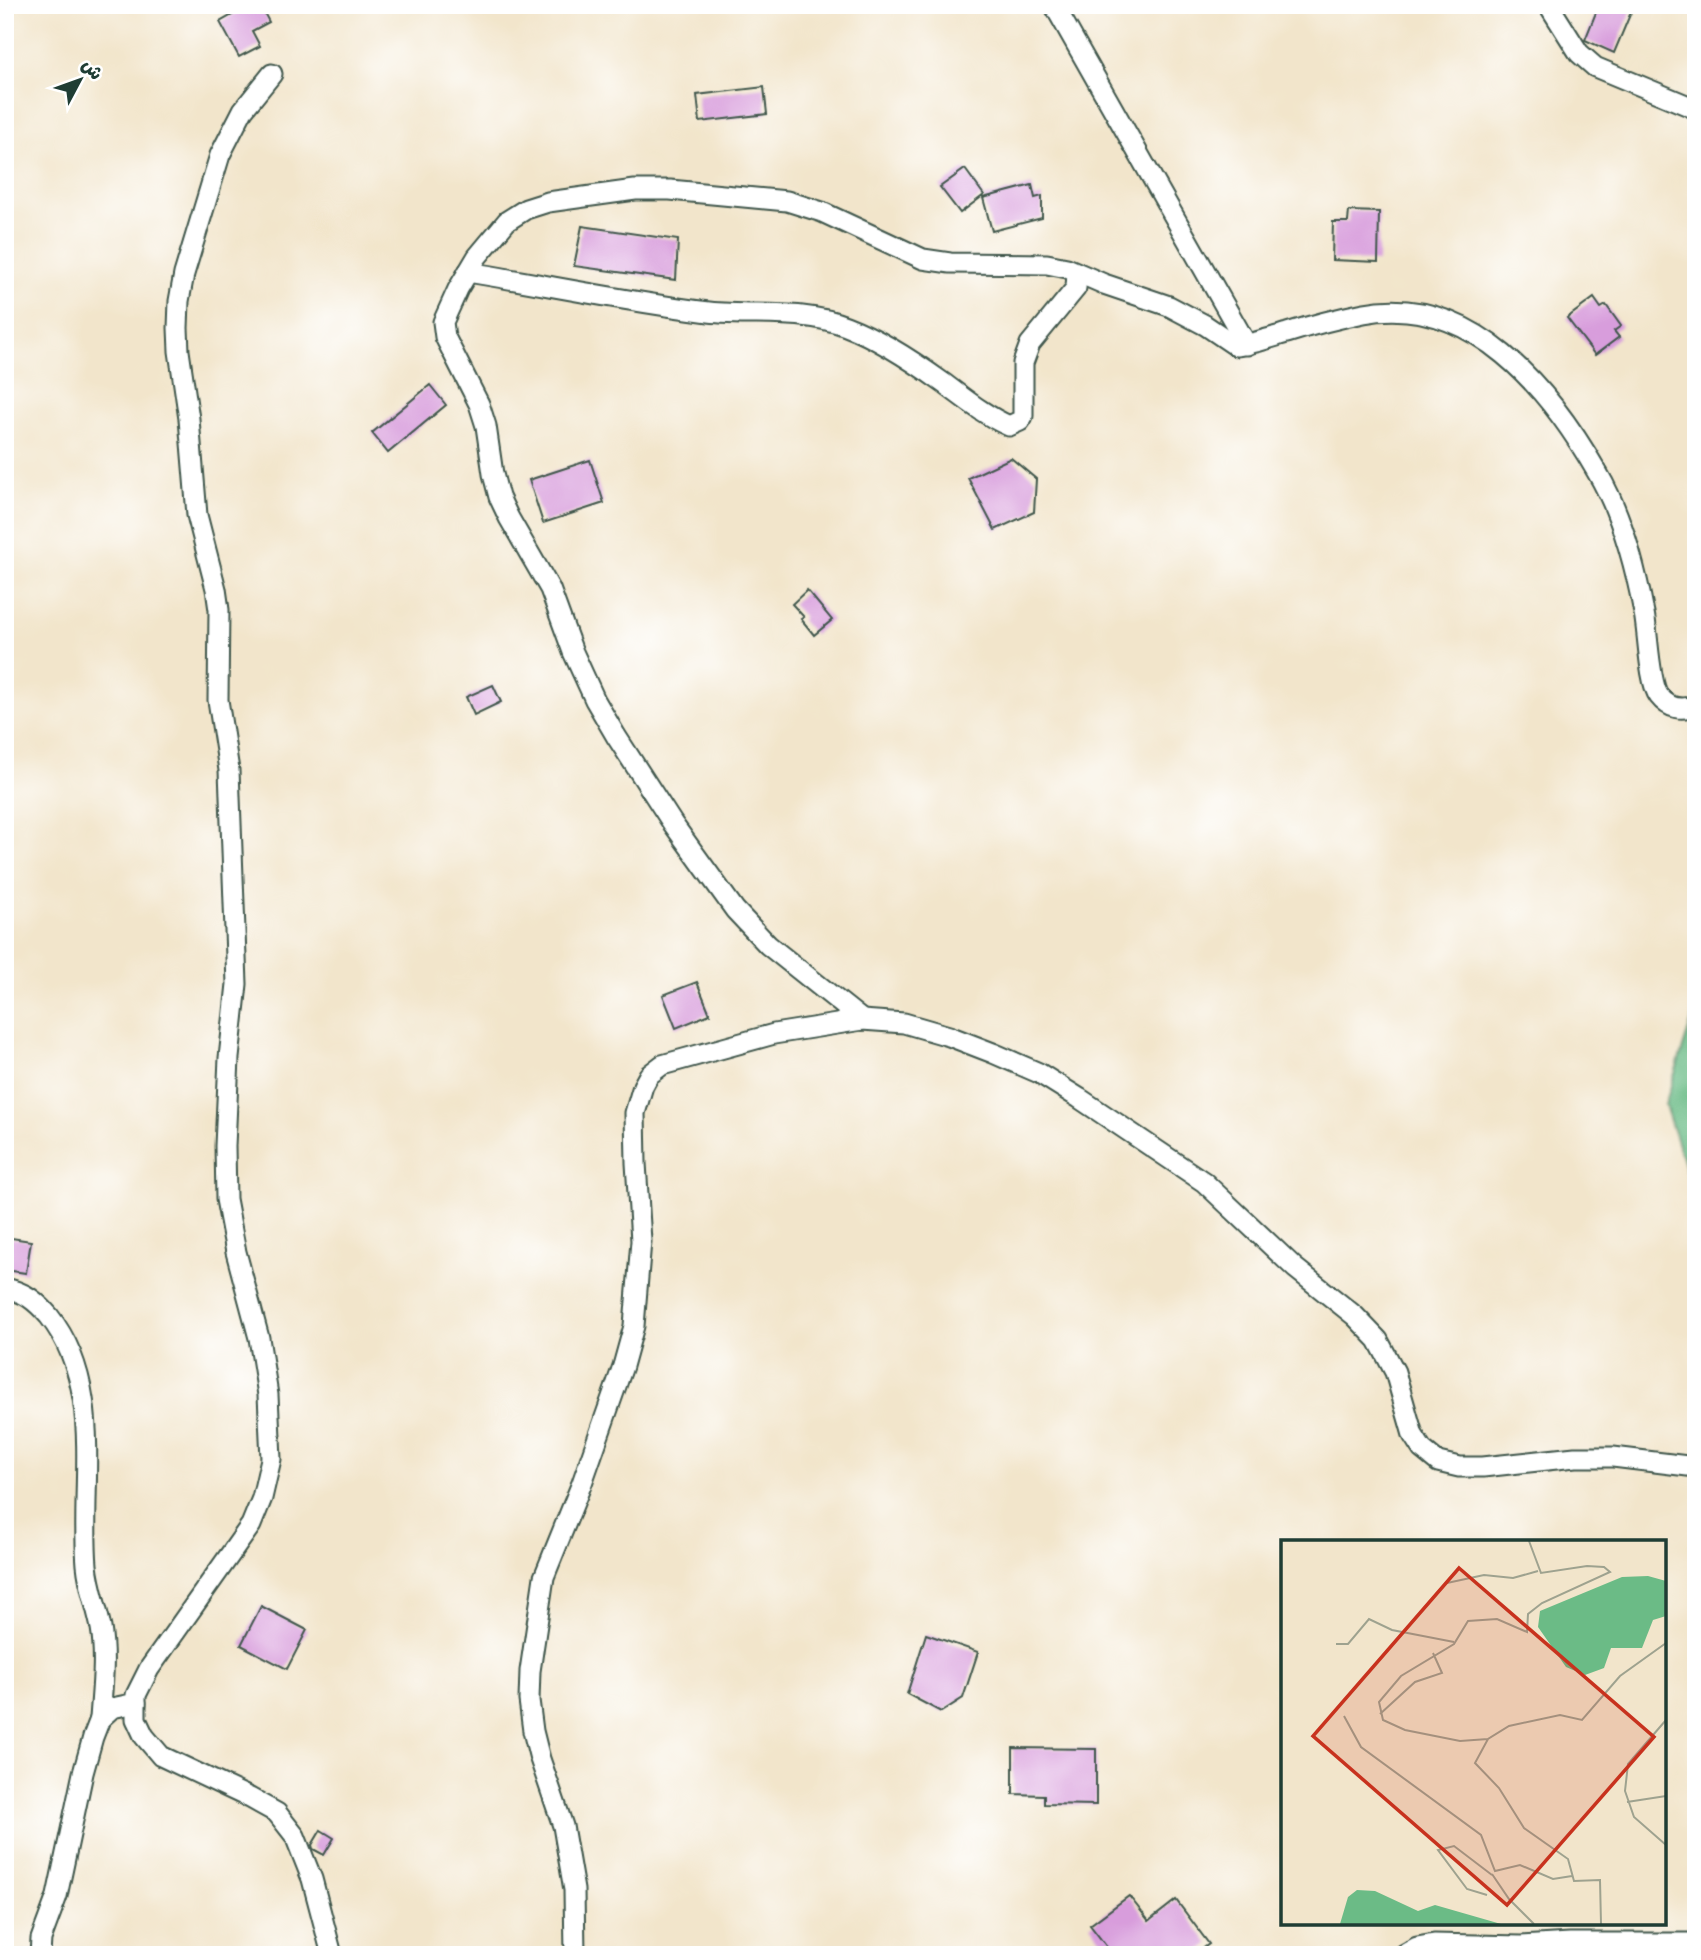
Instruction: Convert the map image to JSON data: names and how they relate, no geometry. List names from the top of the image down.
{
  "north": "top right"
}
